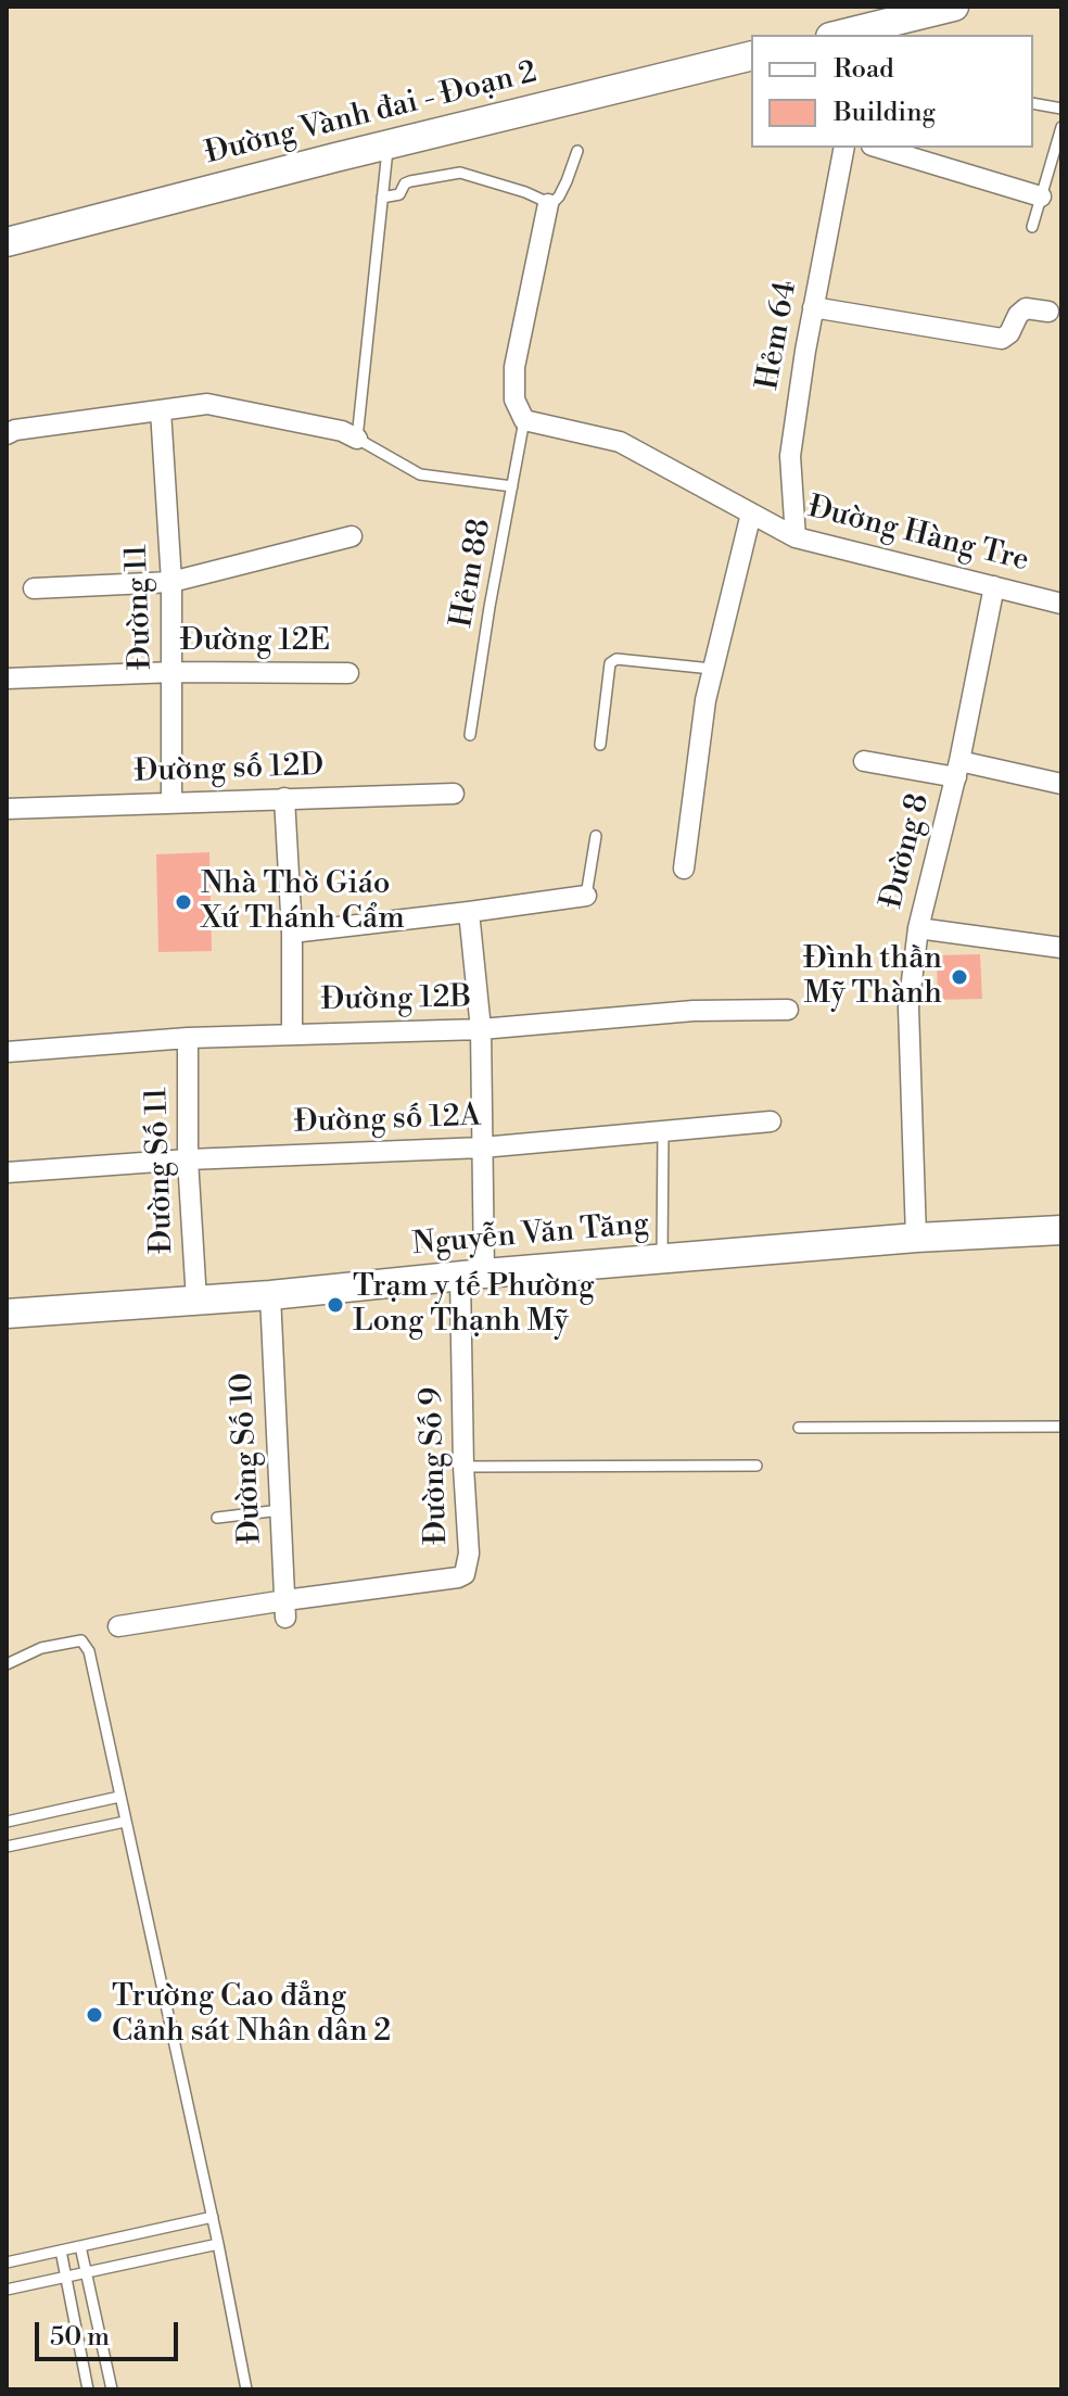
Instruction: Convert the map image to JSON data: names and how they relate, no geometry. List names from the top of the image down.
{
  "streets": {
    "main road": ["Đường Vành đai - Đoạn 2", "Nguyễn Văn Tăng"],
    "street": [
      "Hẻm 64",
      "Đường Hàng Tre",
      "Đường 11",
      "Đường 12E",
      "Đường số 12D",
      "Đường 8",
      "Đường 12B",
      "Đường số 12A",
      "Đường Số 11",
      "Đường Số 10",
      "Đường Số 9"
    ],
    "lane": ["Hẻm 88"]
  },
  "crossings": [
    ["Hẻm 64", "Đường Hàng Tre"],
    ["Đường Hàng Tre", "Hẻm 88"],
    ["Đường Hàng Tre", "Đường 8"],
    ["Đường 11", "Đường 12E"],
    ["Đường 11", "Đường số 12D"],
    ["Đường 8", "Nguyễn Văn Tăng"],
    ["Đường 12B", "Đường Số 11"],
    ["Đường 12B", "Đường Số 9"],
    ["Đường số 12A", "Đường Số 11"],
    ["Đường số 12A", "Đường Số 9"],
    ["Đường Số 11", "Nguyễn Văn Tăng"],
    ["Nguyễn Văn Tăng", "Đường Số 10"],
    ["Nguyễn Văn Tăng", "Đường Số 9"],
    ["Đường Số 10", "Đường Số 9"]
  ],
  "places": [
    "Nhà Thờ Giáo Xứ Thánh Cẩm",
    "Đình thần Mỹ Thành",
    "Trạm y tế Phường Long Thạnh Mỹ",
    "Trường Cao đẳng Cảnh sát Nhân dân 2"
  ],
  "legend": ["Road", "Building"],
  "scale_bar": "50 m"
}
